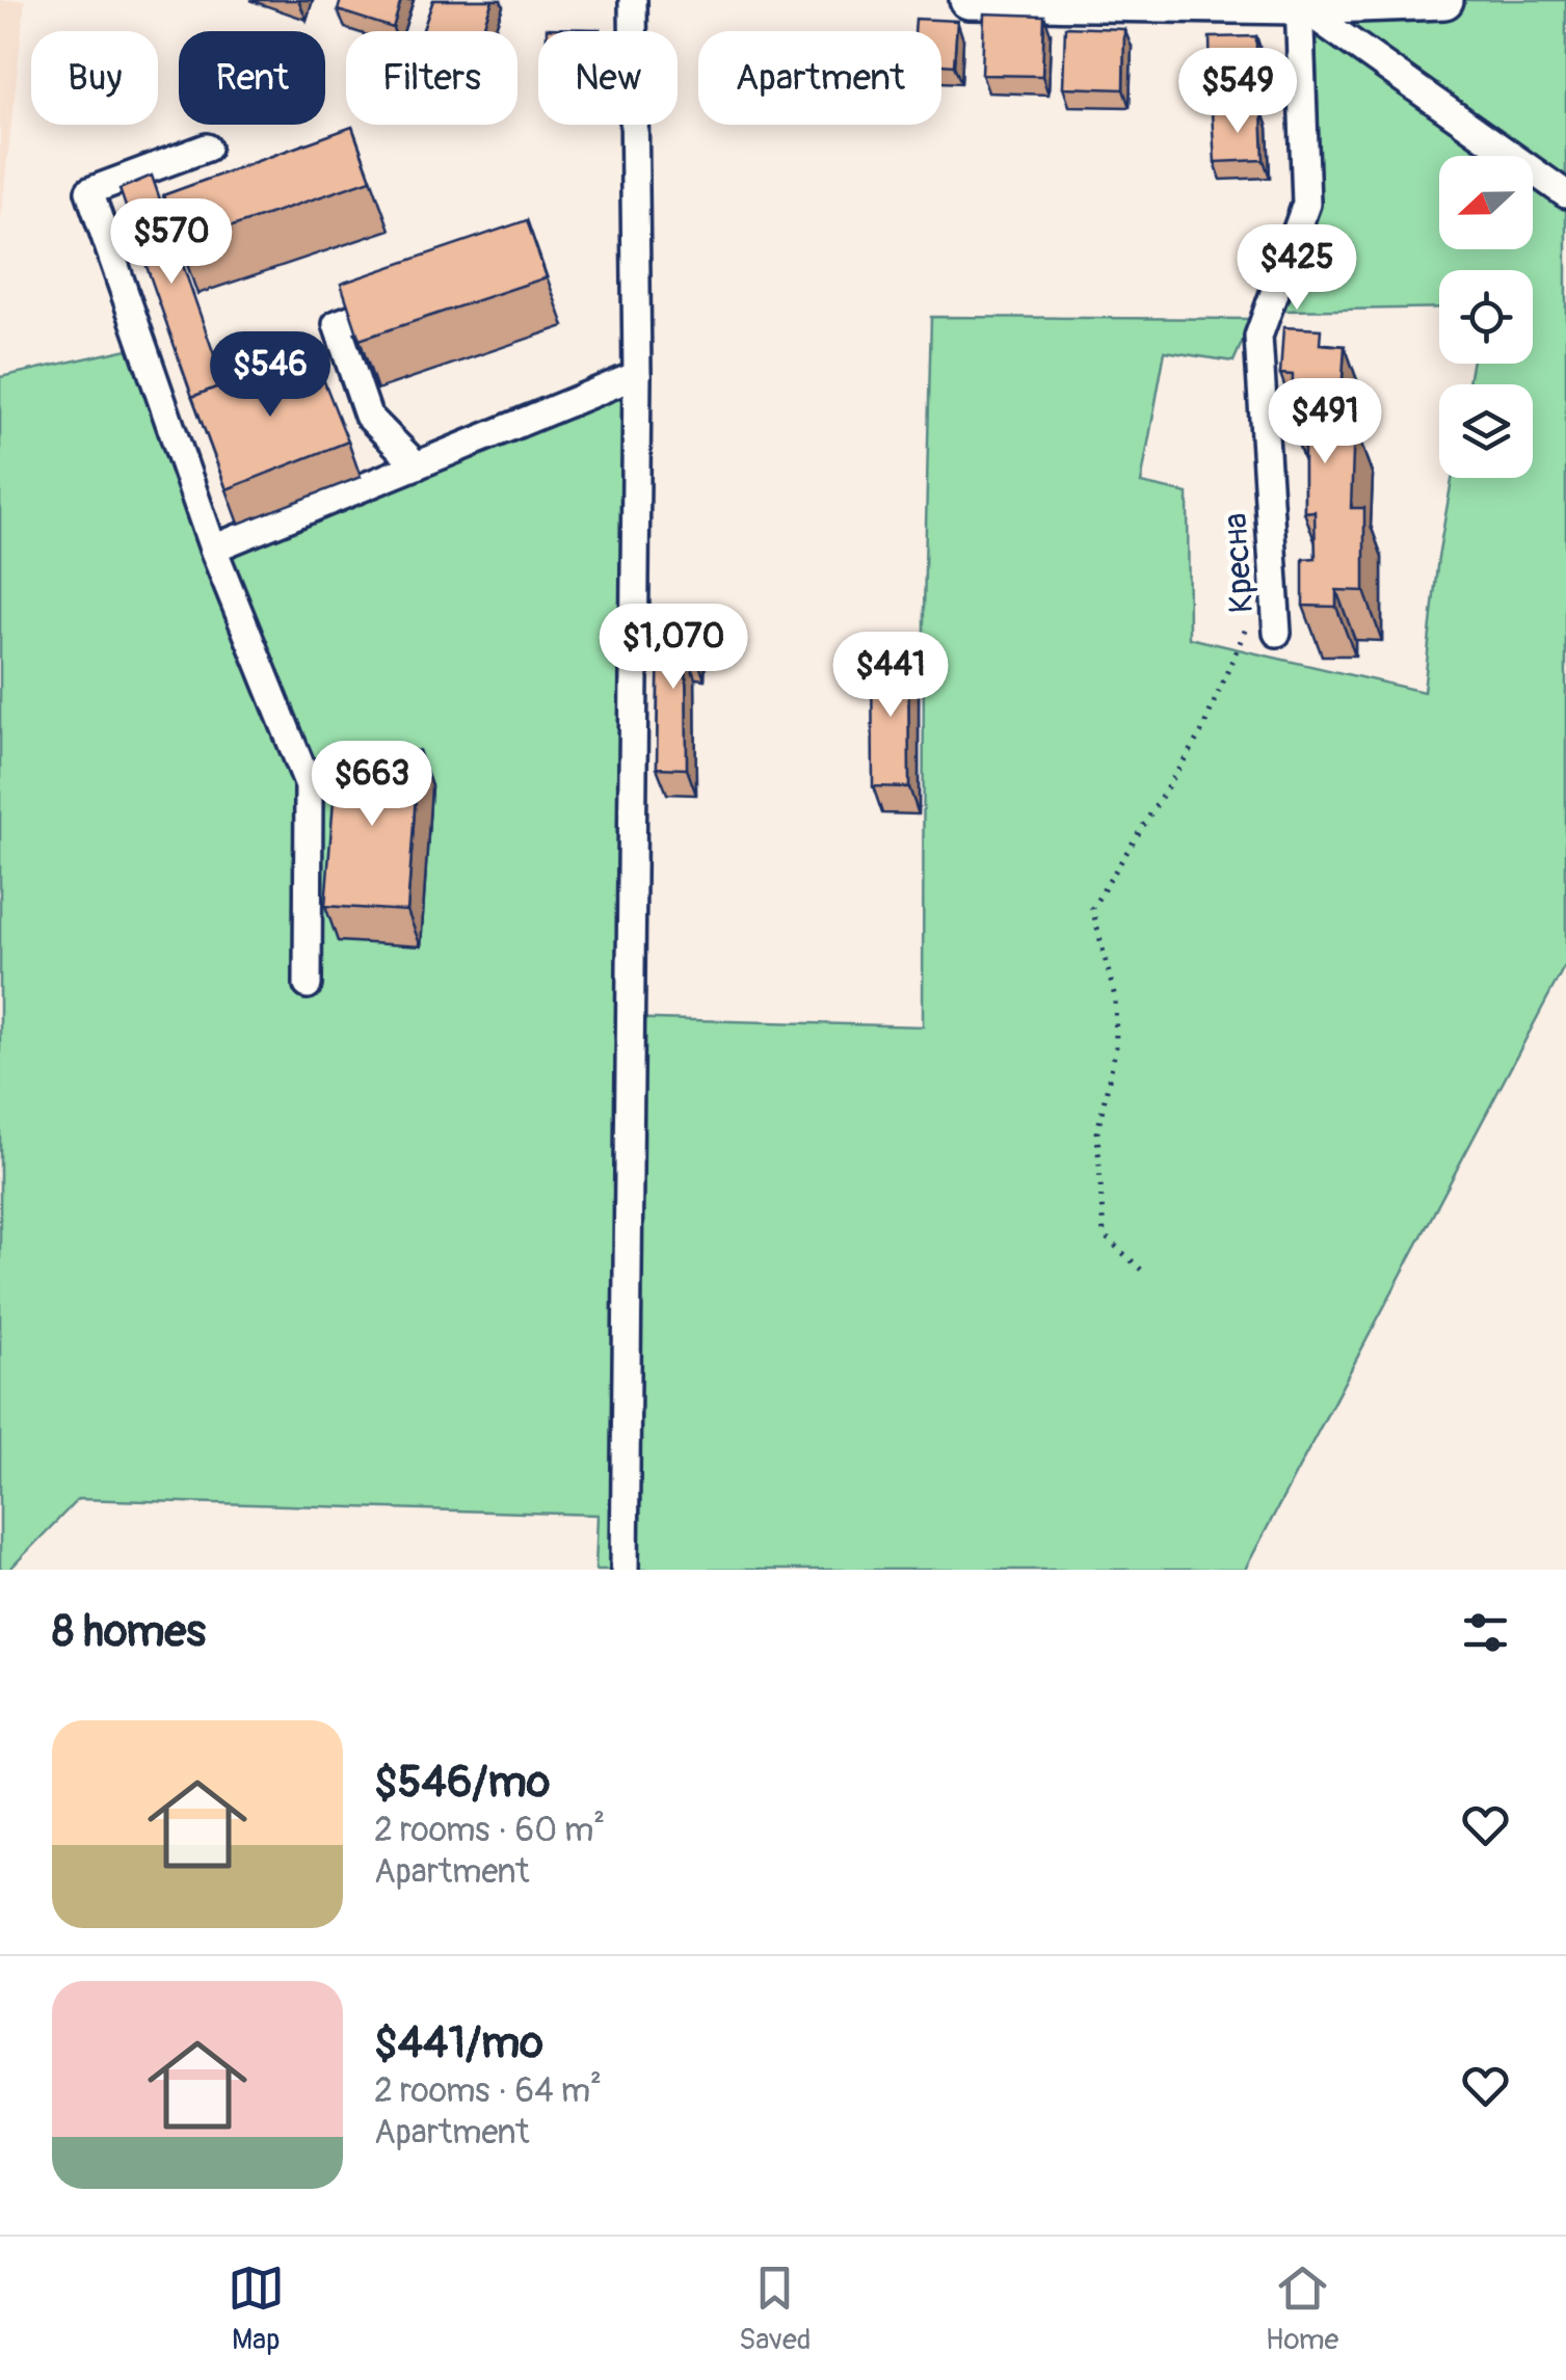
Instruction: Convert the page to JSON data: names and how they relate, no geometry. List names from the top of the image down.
{
  "streets": {
    "street": ["Кресна"]
  },
  "north": "left",
  "page": {
    "chip": [
      "Buy",
      "Rent",
      "Filters",
      "New",
      "Apartment"
    ],
    "price": [
      "$549",
      "$570",
      "$425",
      "$546",
      "$491",
      "$1,070",
      "$441",
      "$663"
    ],
    "heading": "8 homes",
    "list": [
      {
        "name": "$546/mo",
        "note": "2 rooms · 60 m² · Apartment"
      },
      {
        "name": "$441/mo",
        "note": "2 rooms · 64 m² · Apartment"
      }
    ],
    "tabs": ["Map", "Saved", "Home"]
  }
}
